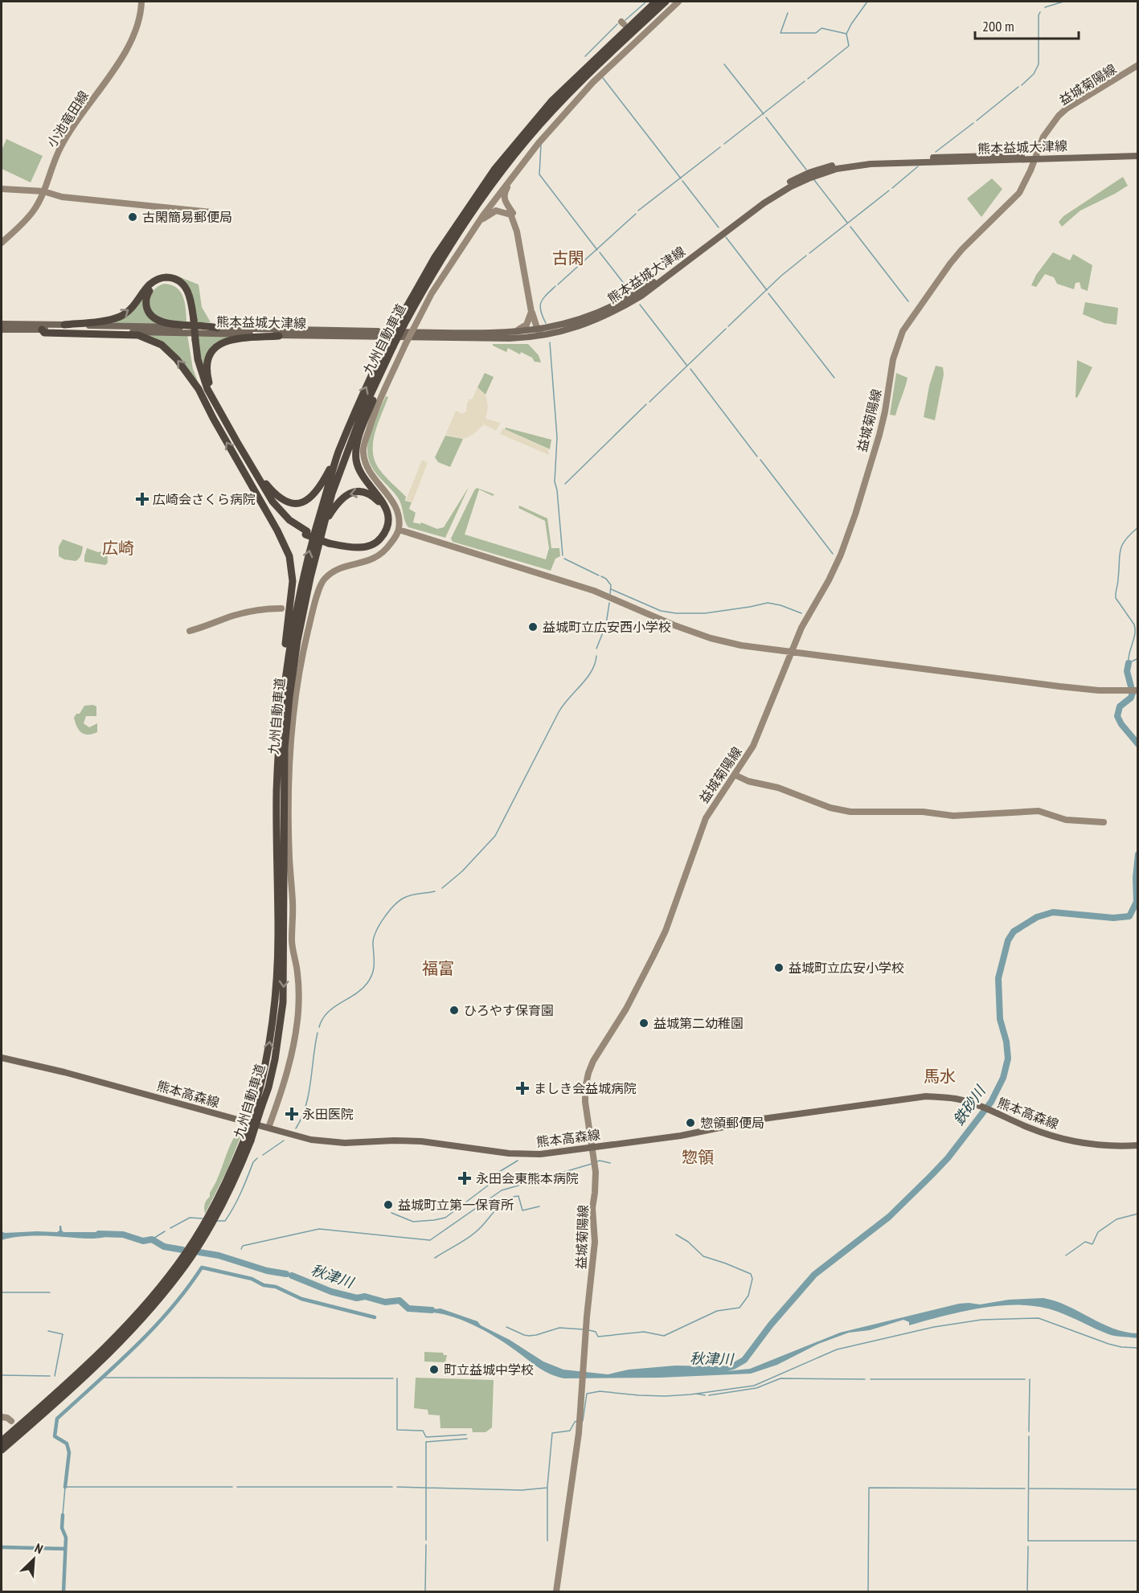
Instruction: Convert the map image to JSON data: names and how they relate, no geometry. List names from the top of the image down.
{
  "streets": {
    "highway": ["九州自動車道"],
    "main road": ["熊本益城大津線", "熊本高森線"],
    "street": ["益城菊陽線", "小池竜田線"]
  },
  "crossings": [
    ["益城菊陽線", "熊本益城大津線"],
    ["益城菊陽線", "熊本高森線"]
  ],
  "districts": [
    "古閑",
    "広崎",
    "福富",
    "馬水",
    "惣領"
  ],
  "water": ["鉄砂川", "秋津川"],
  "places": {
    "other": [
      "古閑簡易郵便局",
      "益城町立広安西小学校",
      "益城町立広安小学校",
      "ひろやす保育園",
      "益城第二幼稚園",
      "惣領郵便局",
      "益城町立第一保育所",
      "町立益城中学校"
    ],
    "health": [
      "広崎会さくら病院",
      "ましき会益城病院",
      "永田医院",
      "永田会東熊本病院"
    ]
  },
  "scale_bar": "200 m",
  "north": "top right"
}
